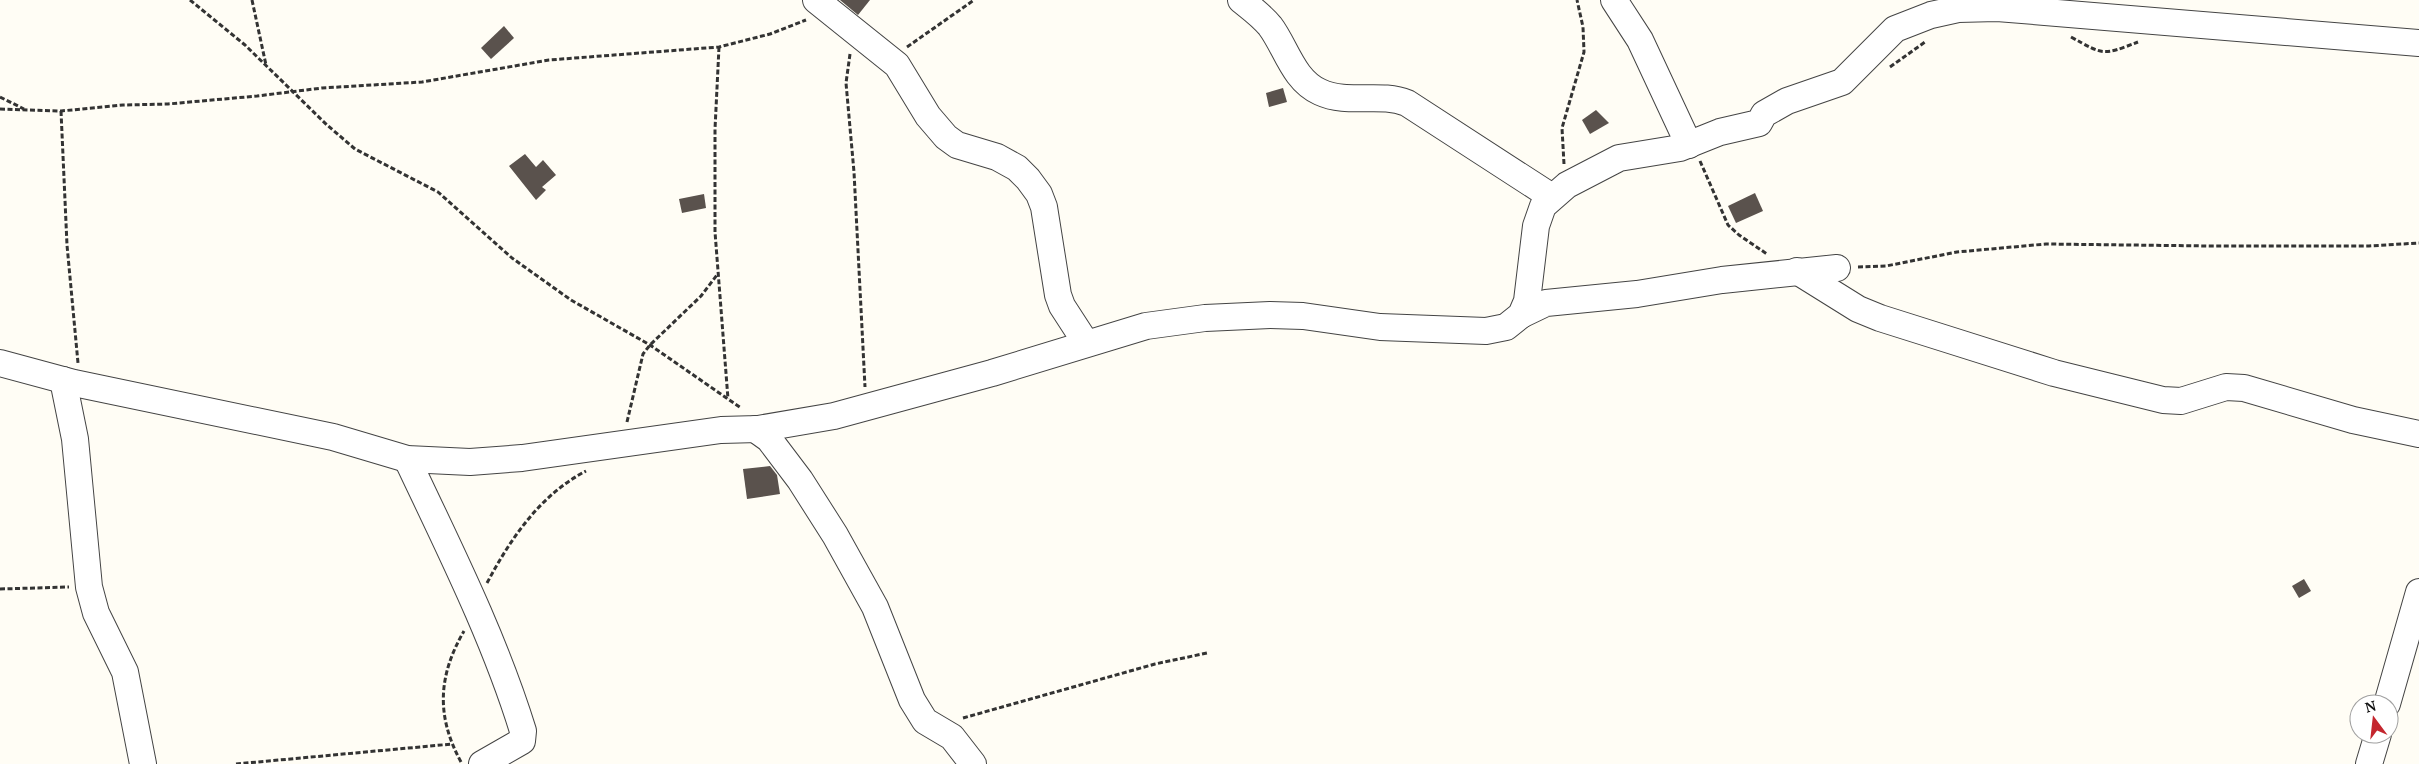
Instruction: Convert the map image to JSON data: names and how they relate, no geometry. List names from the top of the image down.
{
  "north": "top"
}
